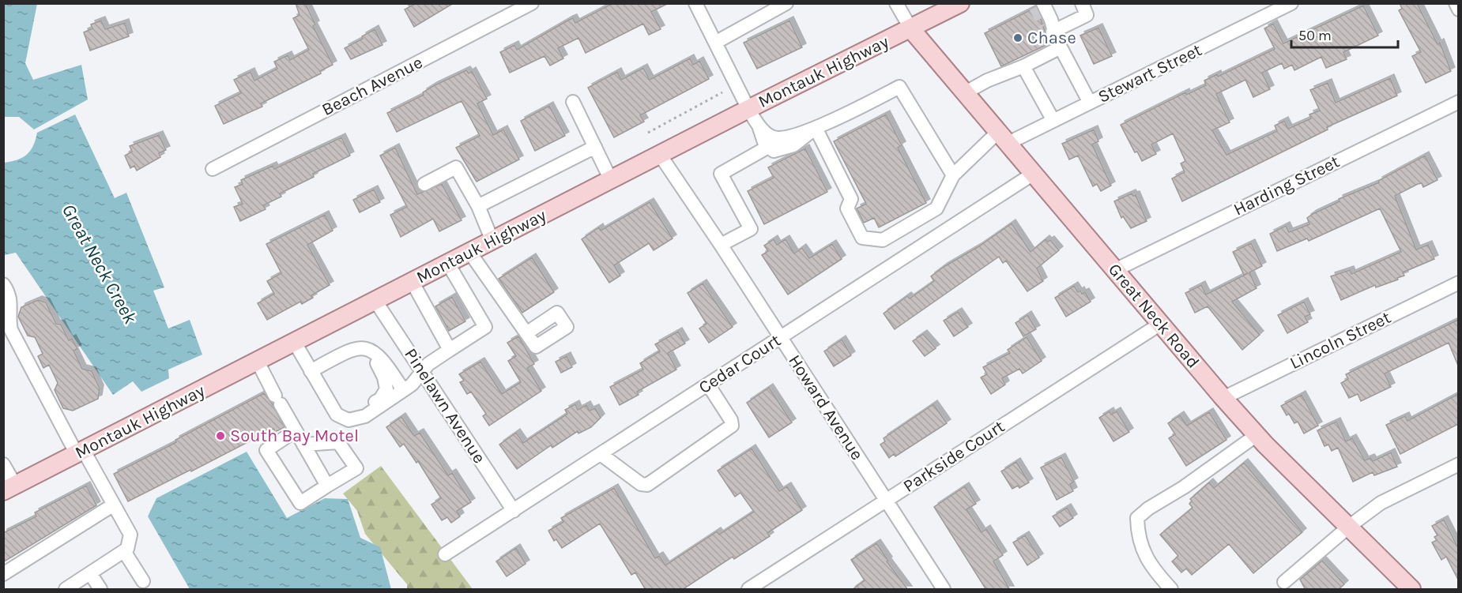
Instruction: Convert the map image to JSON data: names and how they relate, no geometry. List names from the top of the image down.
{
  "streets": {
    "main road": ["Montauk Highway", "Great Neck Road"],
    "street": [
      "Stewart Street",
      "Beach Avenue",
      "Harding Street",
      "Lincoln Street",
      "Cedar Court",
      "Pinelawn Avenue",
      "Howard Avenue",
      "Parkside Court"
    ]
  },
  "crossings": [
    ["Montauk Highway", "Great Neck Road"],
    ["Montauk Highway", "Pinelawn Avenue"],
    ["Montauk Highway", "Howard Avenue"],
    ["Stewart Street", "Great Neck Road"],
    ["Harding Street", "Great Neck Road"],
    ["Great Neck Road", "Lincoln Street"],
    ["Great Neck Road", "Cedar Court"],
    ["Great Neck Road", "Parkside Court"],
    ["Cedar Court", "Pinelawn Avenue"],
    ["Cedar Court", "Howard Avenue"],
    ["Howard Avenue", "Parkside Court"]
  ],
  "water": ["Great Neck Creek"],
  "places": ["Chase", "South Bay Motel"],
  "scale_bar": "50 m"
}
